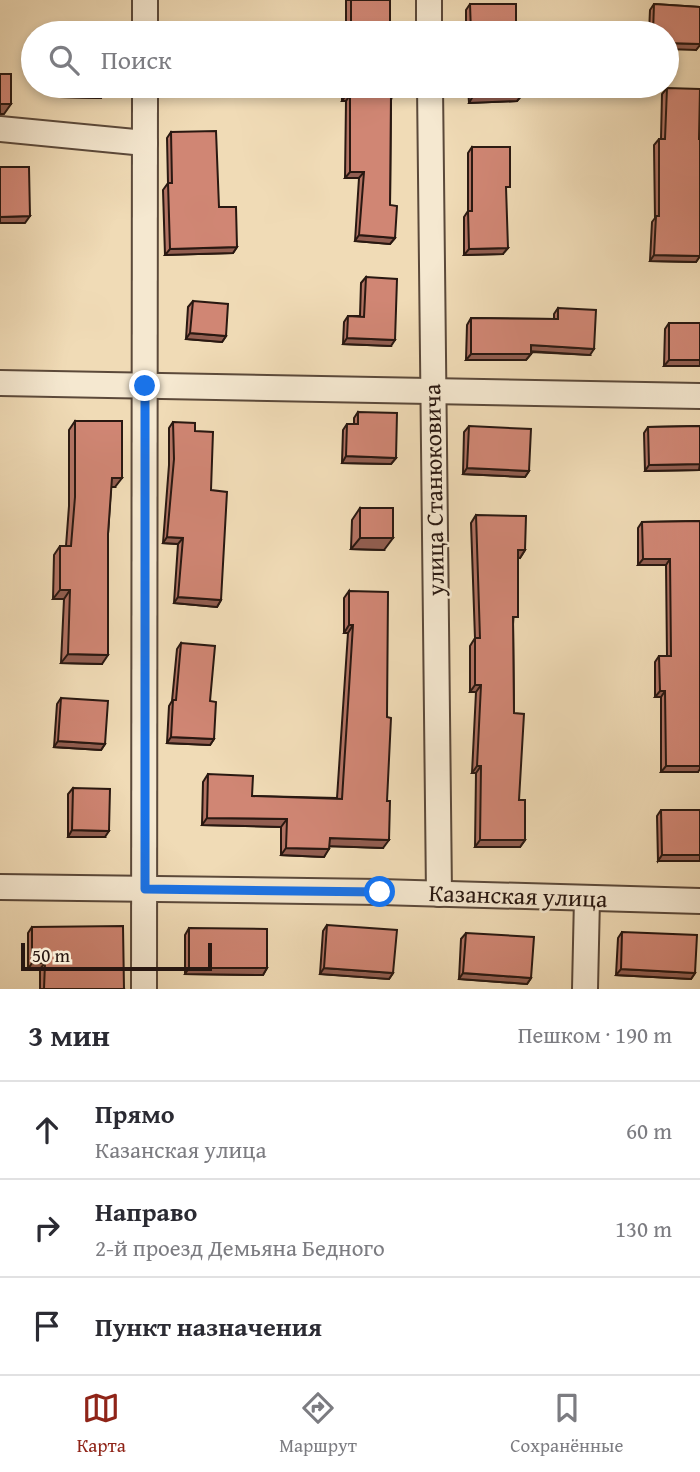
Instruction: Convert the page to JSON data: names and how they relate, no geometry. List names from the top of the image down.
{
  "streets": {
    "street": ["улица Станюковича", "Казанская улица"]
  },
  "crossings": [
    ["улица Станюковича", "Казанская улица"]
  ],
  "scale_bar": "50 m",
  "page": {
    "search": "Поиск",
    "scale": "50 m",
    "heading": ["3 мин", "Пешком · 190 m"],
    "list": [
      ["Прямо", "Казанская улица", "60 m"],
      ["Направо", "2-й проезд Демьяна Бедного", "130 m"],
      "Пункт назначения"
    ],
    "nav": ["Карта", "Маршрут", "Сохранённые"]
  }
}
